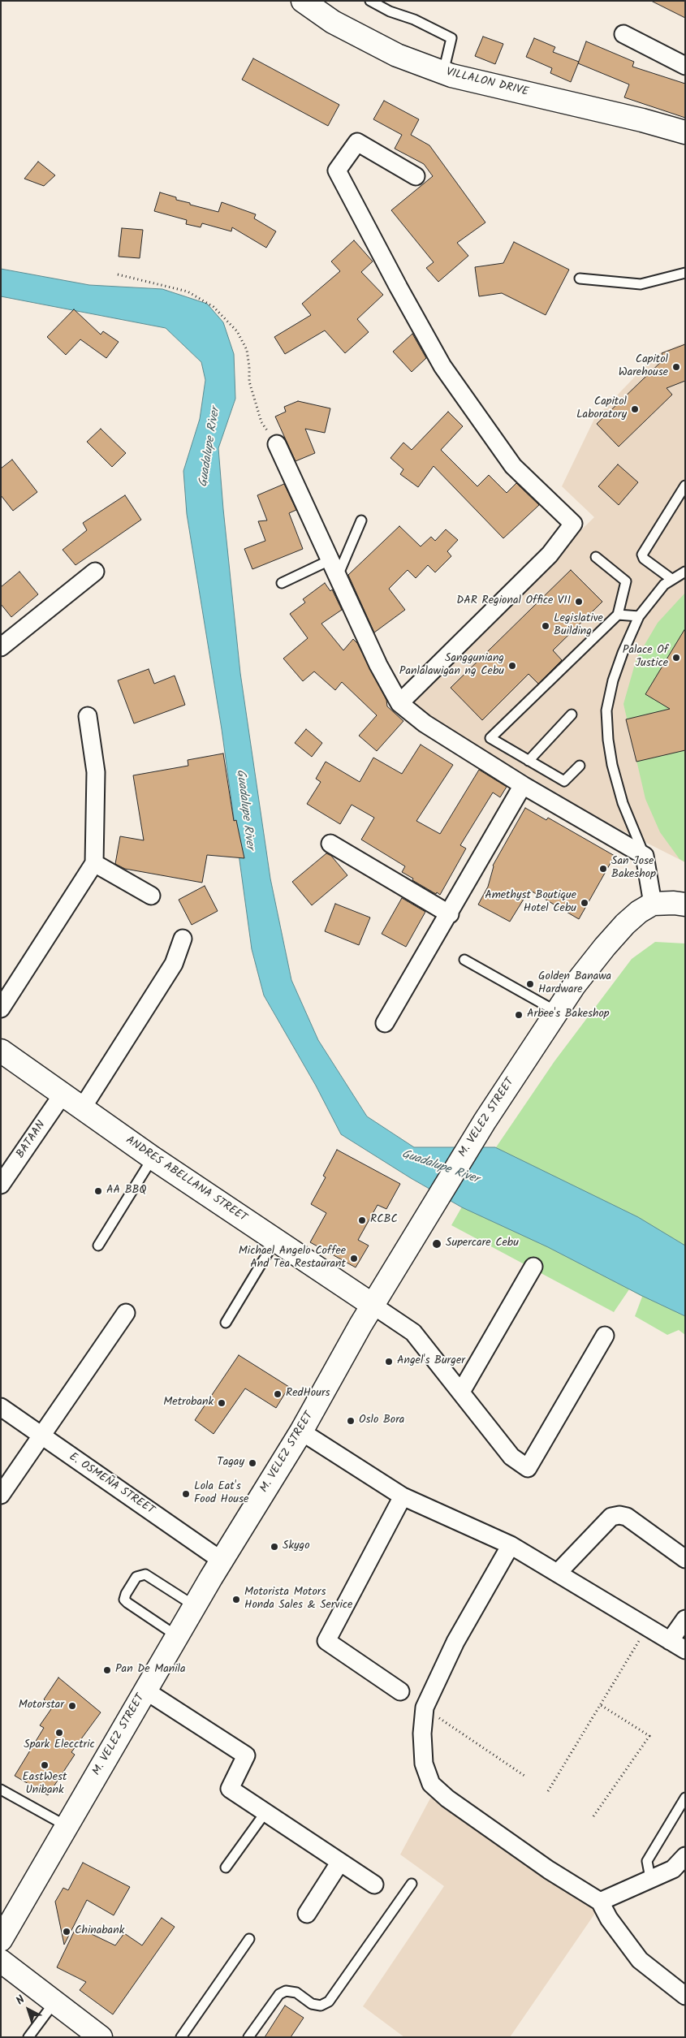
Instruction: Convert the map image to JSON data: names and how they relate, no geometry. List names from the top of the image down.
{
  "streets": {
    "main road": ["VILLALON DRIVE", "M. VELEZ STREET", "ANDRES ABELLANA STREET"],
    "street": ["BATAAN", "E. OSMEÑA STREET"]
  },
  "crossings": [
    ["M. VELEZ STREET", "ANDRES ABELLANA STREET"],
    ["M. VELEZ STREET", "E. OSMEÑA STREET"],
    ["BATAAN", "ANDRES ABELLANA STREET"]
  ],
  "water": ["Guadalupe River"],
  "places": [
    "Capitol Warehouse",
    "Capitol Laboratory",
    "DAR Regional Office VII",
    "Legislative Building",
    "Palace Of Justice",
    "Sangguniang Panlalawigan ng Cebu",
    "San Jose Bakeshop",
    "Amethyst Boutique Hotel Cebu",
    "Golden Banawa Hardware",
    "Arbee's Bakeshop",
    "AA BBQ",
    "RCBC",
    "Supercare Cebu",
    "Michael Angelo Coffee And Tea Restaurant",
    "Angel's Burger",
    "RedHours",
    "Metrobank",
    "Oslo Bora",
    "Tagay",
    "Lola Eat's Food House",
    "Skygo",
    "Motorista Motors Honda Sales & Service",
    "Pan De Manila",
    "Motorstar",
    "Spark Elecctric",
    "EastWest Unibank",
    "Chinabank"
  ],
  "north": "top left"
}
